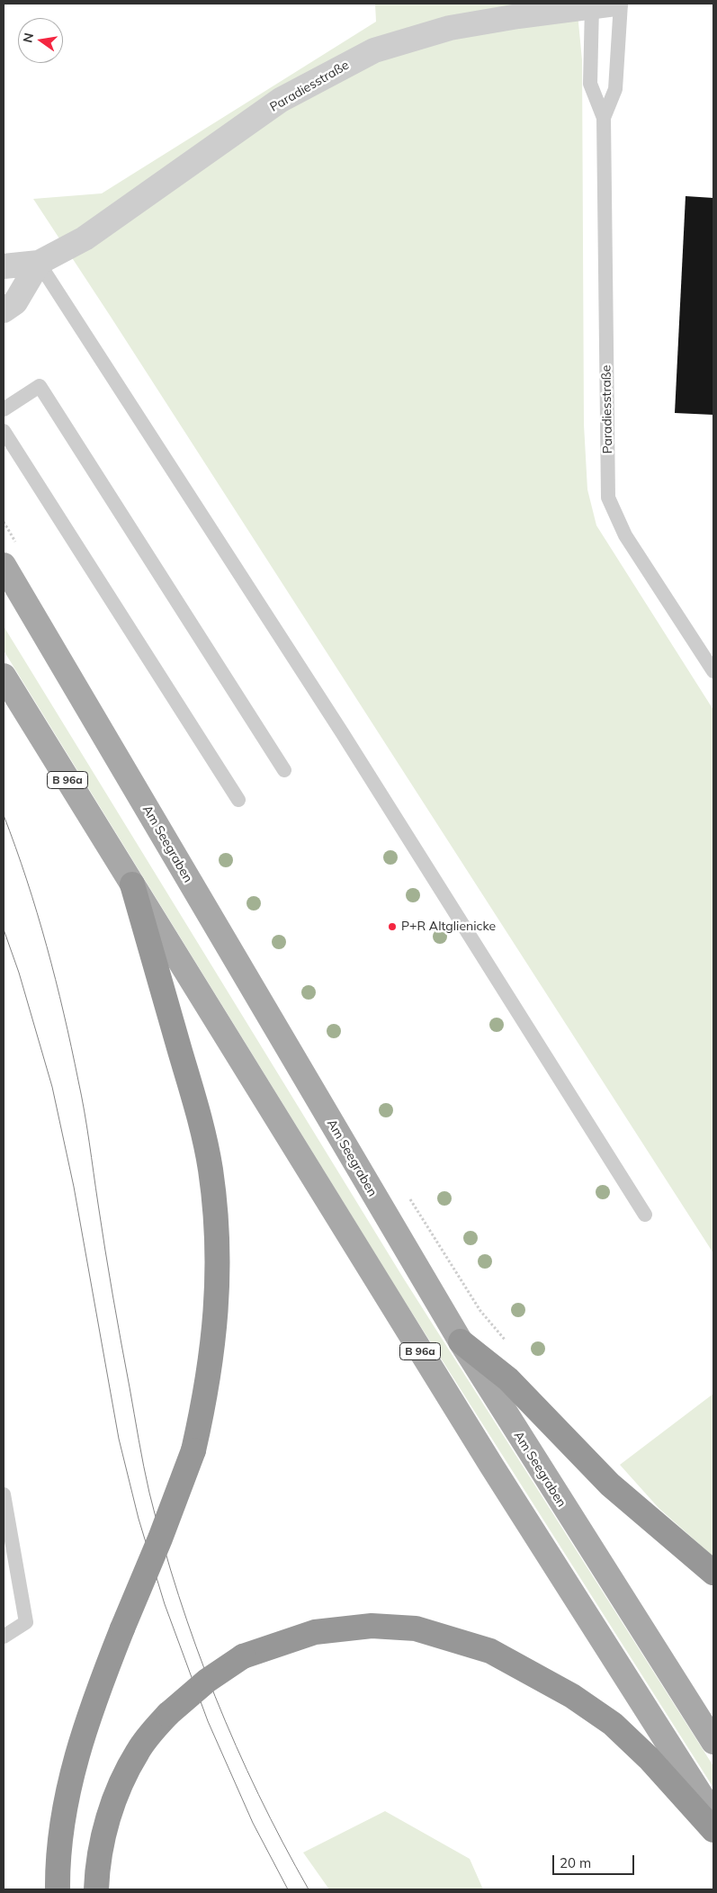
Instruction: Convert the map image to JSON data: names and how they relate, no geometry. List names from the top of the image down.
{
  "streets": {
    "main road": ["B 96a", "Am Seegraben"],
    "street": ["Paradiesstraße"]
  },
  "places": ["P+R Altglienicke"],
  "scale_bar": "20 m",
  "north": "left"
}
